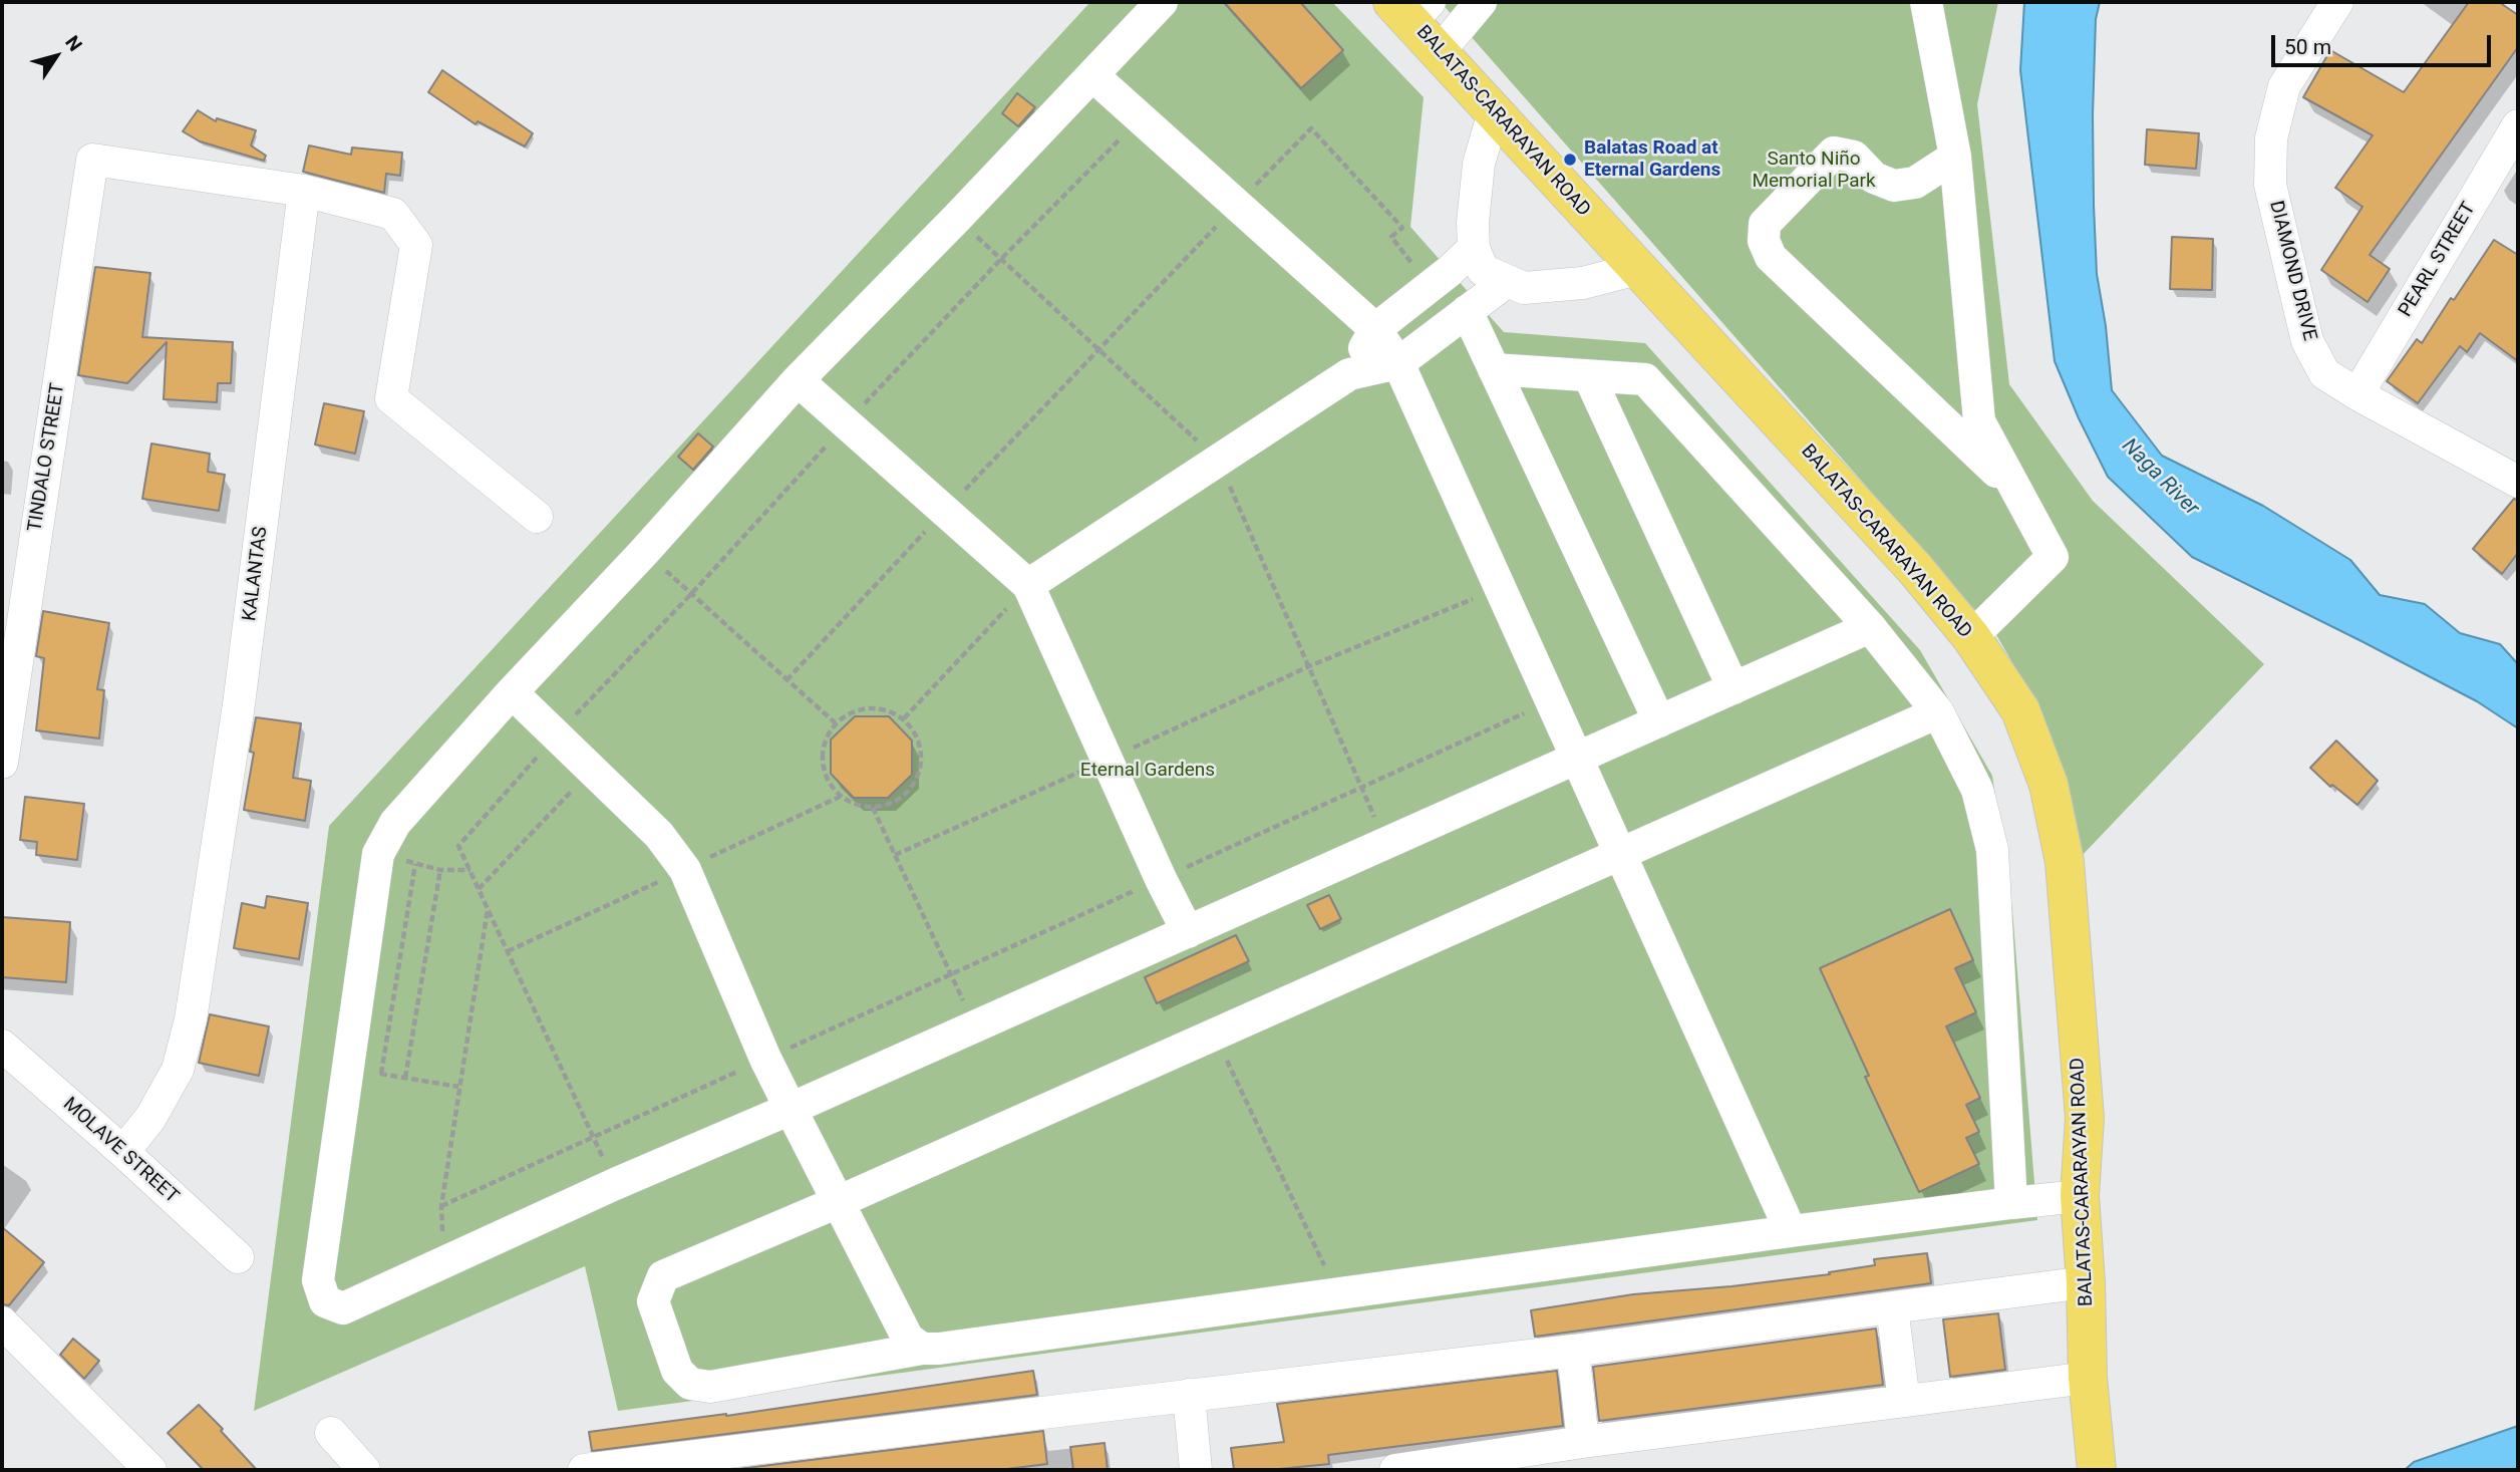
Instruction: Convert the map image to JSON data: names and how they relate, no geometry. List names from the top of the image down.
{
  "streets": {
    "main road": ["BALATAS-CARARAYAN ROAD"],
    "street": [
      "PEARL STREET",
      "DIAMOND DRIVE",
      "TINDALO STREET",
      "KALANTAS",
      "MOLAVE STREET"
    ]
  },
  "crossings": [
    ["PEARL STREET", "DIAMOND DRIVE"],
    ["TINDALO STREET", "KALANTAS"],
    ["KALANTAS", "MOLAVE STREET"]
  ],
  "water": ["Naga River"],
  "parks": ["Santo Niño Memorial Park", "Eternal Gardens"],
  "places": ["Balatas Road at Eternal Gardens"],
  "scale_bar": "50 m",
  "north": "top right"
}
